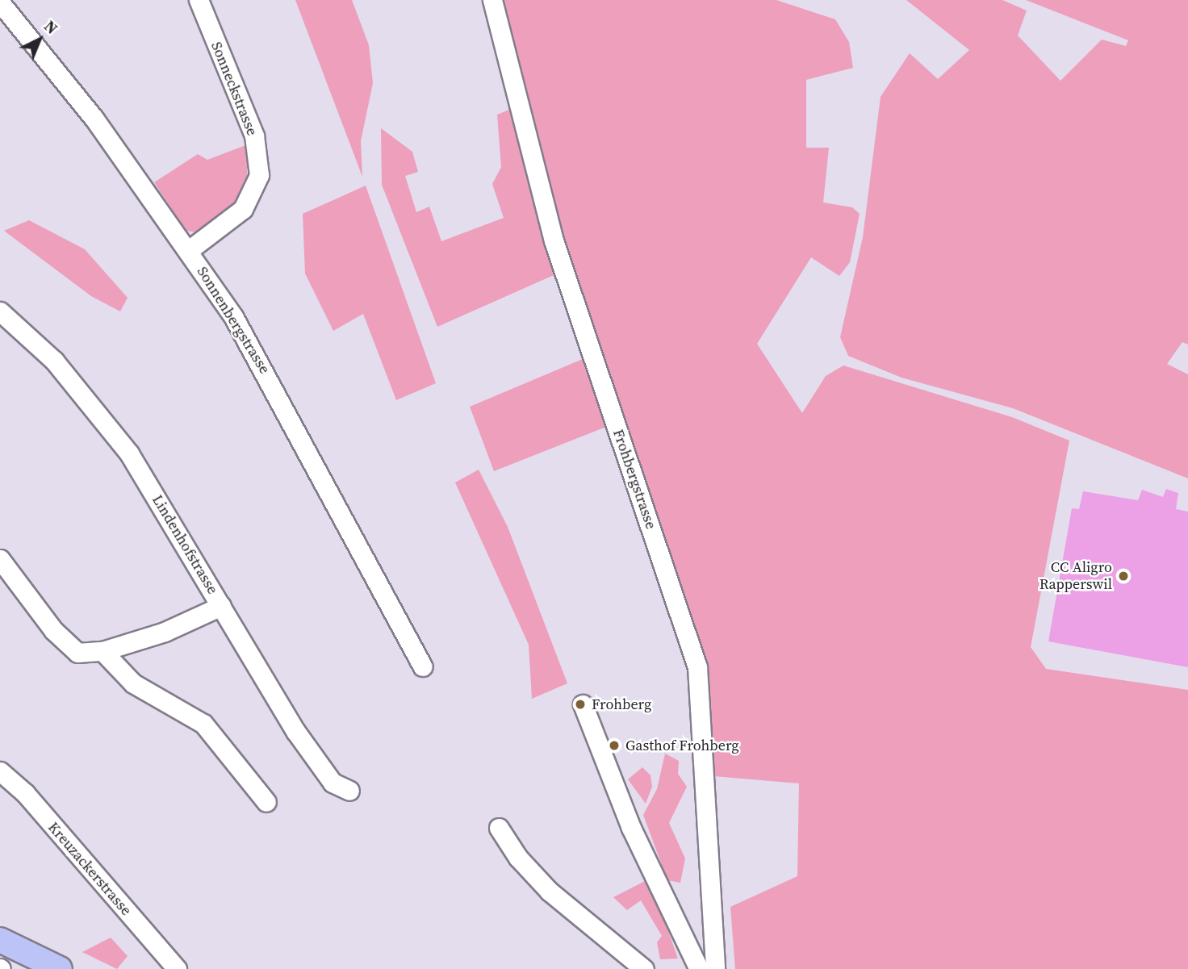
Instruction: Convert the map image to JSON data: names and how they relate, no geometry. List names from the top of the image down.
{
  "streets": {
    "street": [
      "Sonneckstrasse",
      "Sonnenbergstrasse",
      "Frohbergstrasse",
      "Lindenhofstrasse",
      "Kreuzackerstrasse"
    ]
  },
  "crossings": [
    ["Sonneckstrasse", "Sonnenbergstrasse"]
  ],
  "places": ["CC Aligro Rapperswil", "Frohberg", "Gasthof Frohberg"],
  "north": "top right"
}
